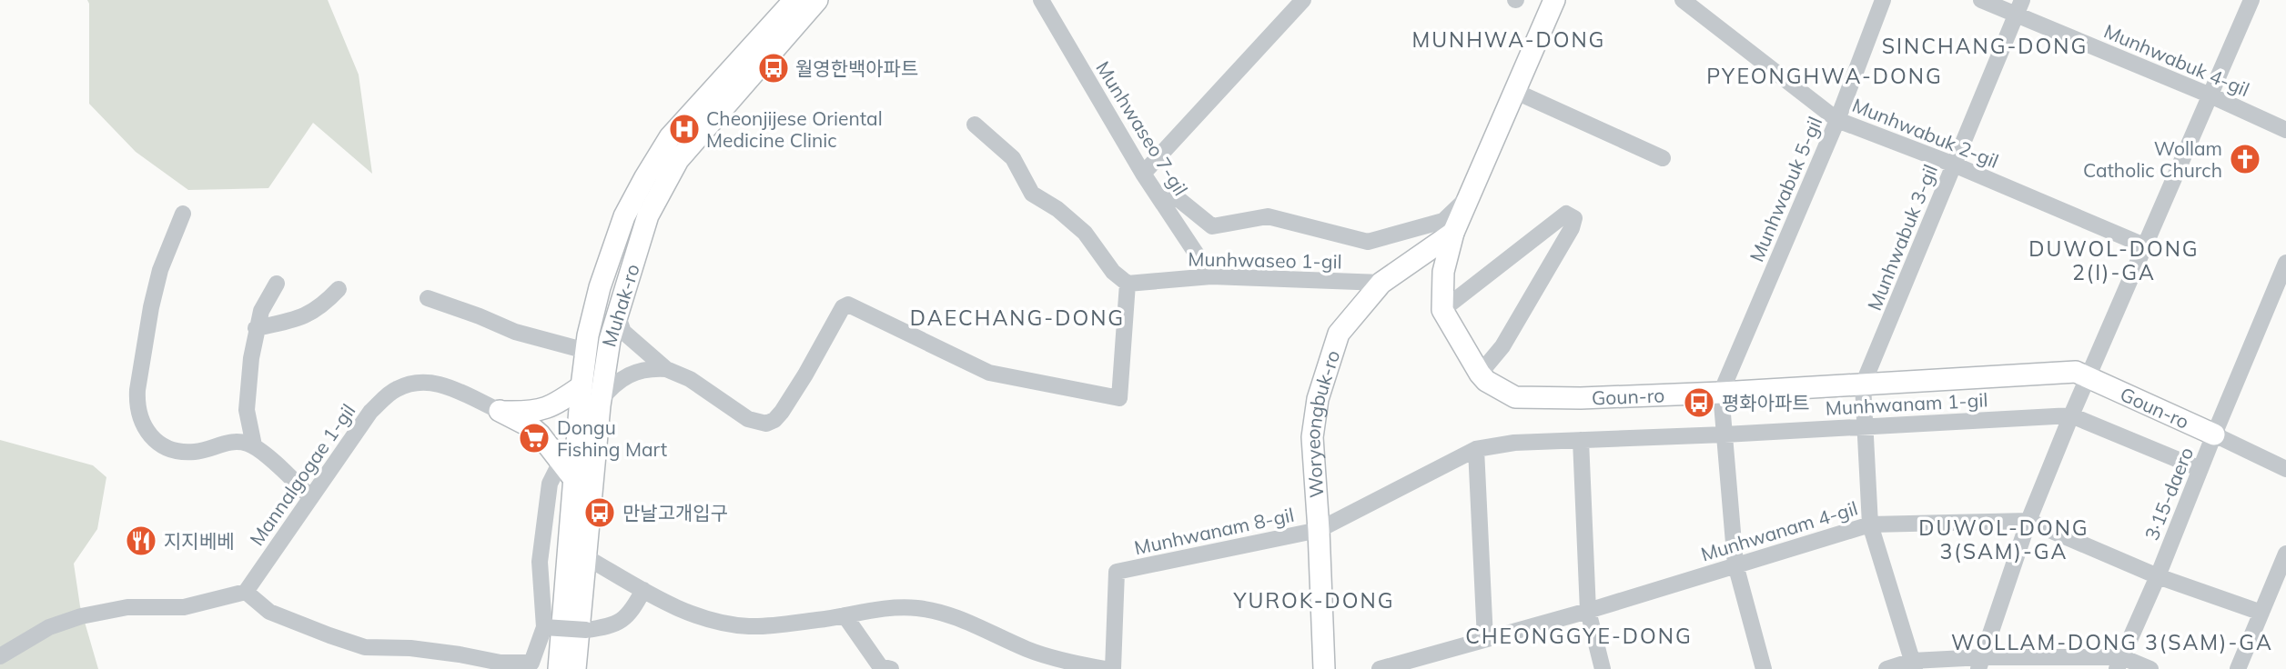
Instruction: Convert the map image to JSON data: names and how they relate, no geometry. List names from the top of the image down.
{
  "streets": {
    "main road": ["Muhak-ro", "Goun-ro", "Woryeongbuk-ro"],
    "street": [
      "Munhwabuk 4-gil",
      "Munhwaseo 7-gil",
      "Munhwabuk 2-gil",
      "Munhwabuk 5-gil",
      "Munhwabuk 3-gil",
      "Munhwaseo 1-gil",
      "Munhwanam 1-gil",
      "Mannalgogae 1-gil",
      "3·15-daero",
      "Munhwanam 8-gil",
      "Munhwanam 4-gil"
    ]
  },
  "crossings": [
    ["Munhwabuk 4-gil", "Munhwabuk 3-gil"],
    ["Munhwaseo 7-gil", "Munhwaseo 1-gil"],
    ["Munhwabuk 2-gil", "Munhwabuk 5-gil"],
    ["Munhwabuk 2-gil", "Munhwabuk 3-gil"],
    ["Munhwabuk 5-gil", "Goun-ro"],
    ["Munhwabuk 3-gil", "Goun-ro"],
    ["Munhwaseo 1-gil", "Woryeongbuk-ro"],
    ["Goun-ro", "3·15-daero"],
    ["Munhwanam 1-gil", "Woryeongbuk-ro"],
    ["Munhwanam 1-gil", "3·15-daero"],
    ["Munhwanam 1-gil", "Munhwanam 8-gil"],
    ["Woryeongbuk-ro", "Munhwanam 8-gil"],
    ["3·15-daero", "Munhwanam 4-gil"]
  ],
  "districts": [
    "MUNHWA-DONG",
    "SINCHANG-DONG",
    "PYEONGHWA-DONG",
    "DUWOL-DONG 2(I)-GA",
    "DAECHANG-DONG",
    "DUWOL-DONG 3(SAM)-GA",
    "YUROK-DONG",
    "CHEONGGYE-DONG",
    "WOLLAM-DONG 3(SAM)-GA"
  ],
  "places": {
    "bus stop": ["월영한백아파트", "평화아파트", "만날고개입구"],
    "hospital": ["Cheonjijese Oriental Medicine Clinic"],
    "church": ["Wollam Catholic Church"],
    "supermarket": ["Dongu Fishing Mart"],
    "restaurant": ["지지베베"]
  }
}
